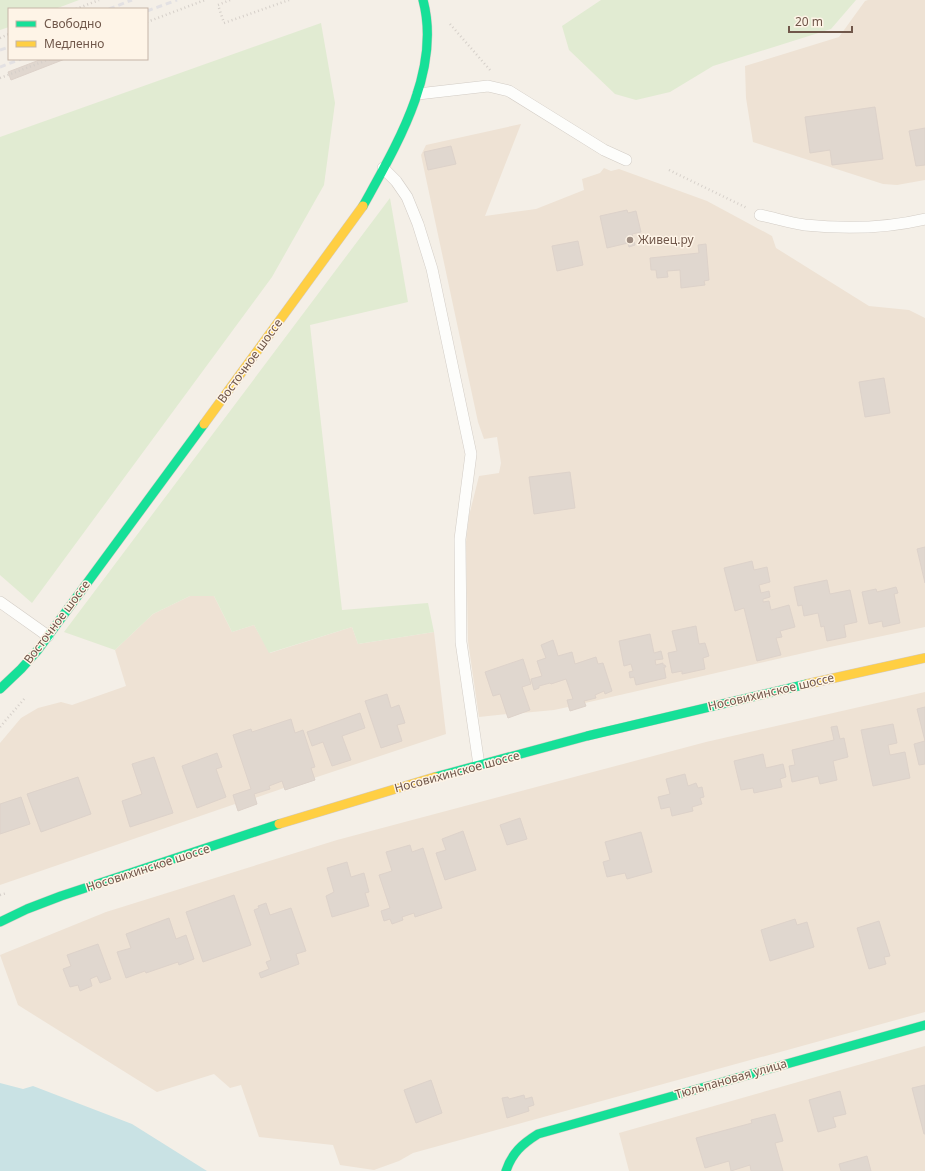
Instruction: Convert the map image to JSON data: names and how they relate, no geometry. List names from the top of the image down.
{
  "streets": {
    "main road": ["Восточное шоссе", "Носовихинское шоссе", "Тюльпановая улица"]
  },
  "places": ["Живец.ру"],
  "legend": ["Свободно", "Медленно"],
  "scale_bar": "20 m"
}
